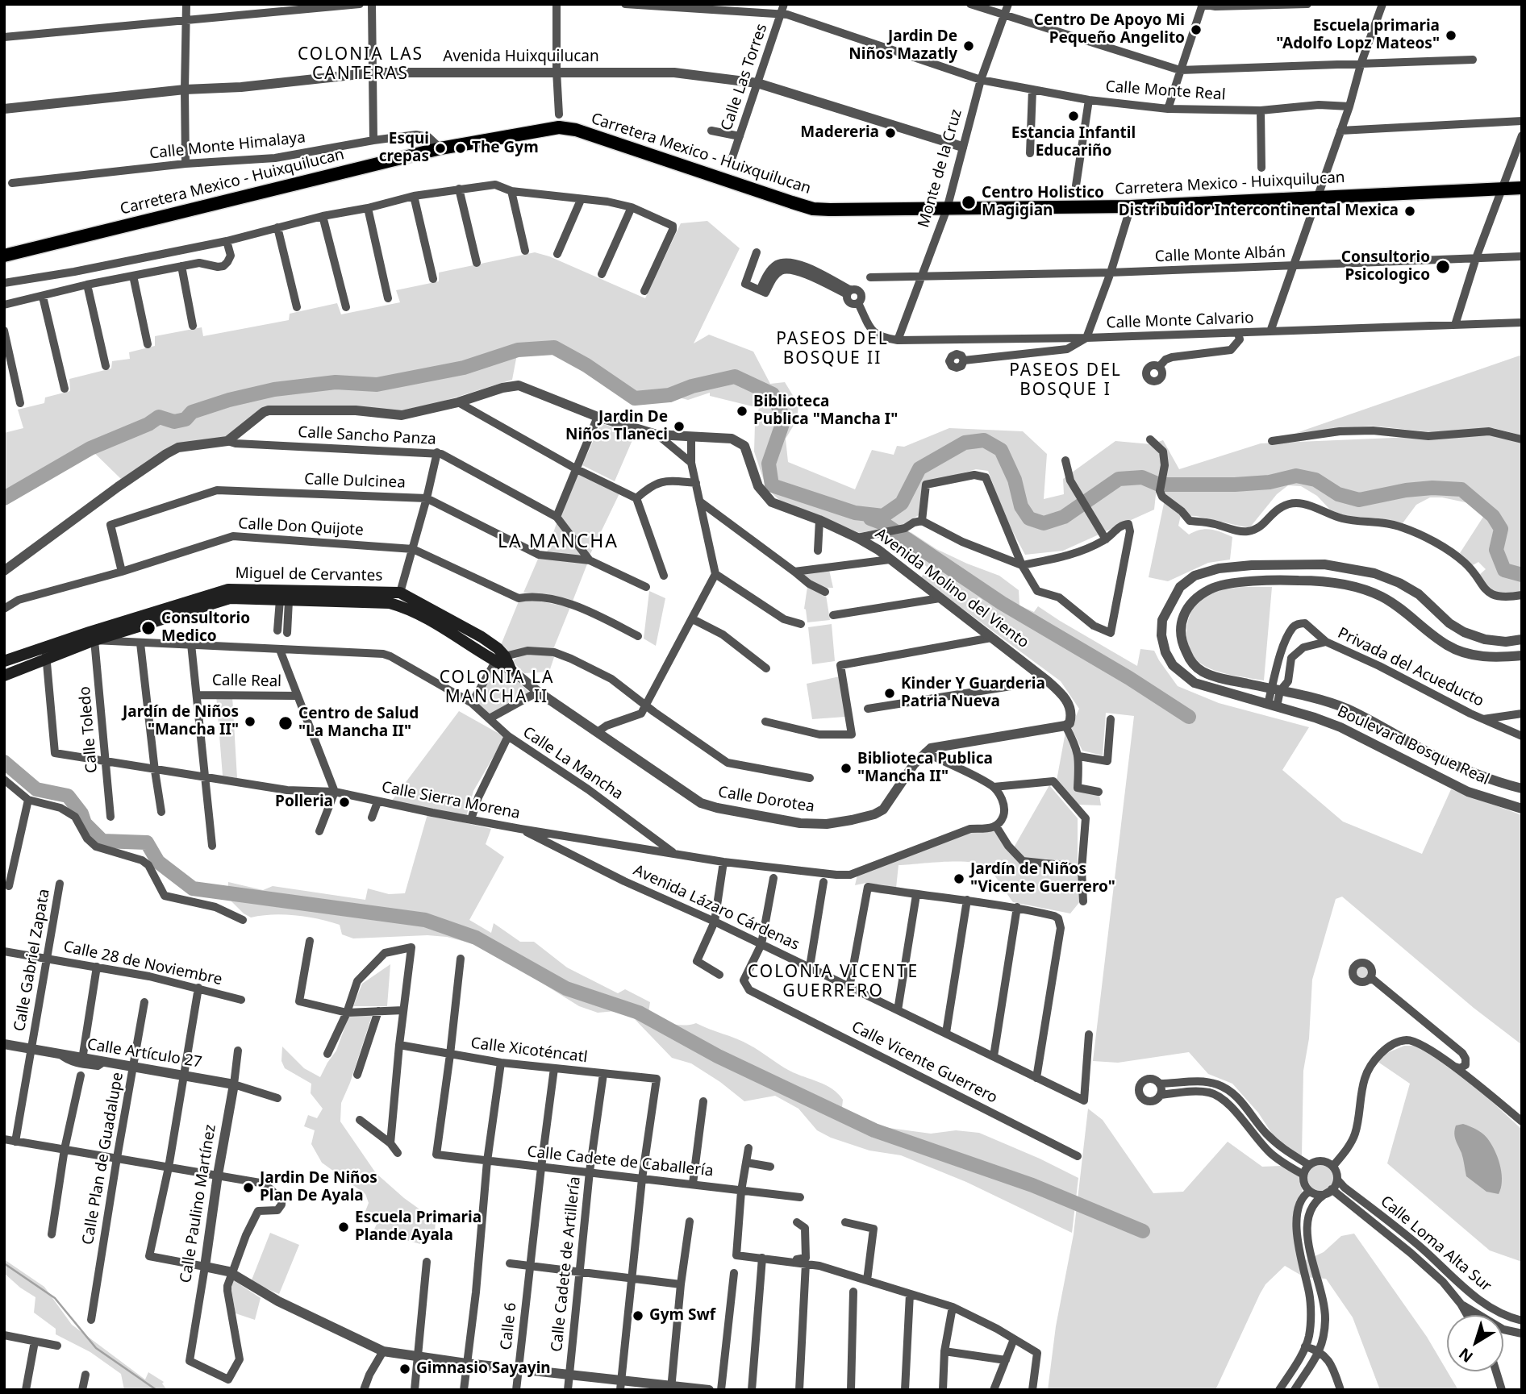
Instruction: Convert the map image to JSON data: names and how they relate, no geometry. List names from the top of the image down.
{
  "streets": {
    "main road": ["Carretera Mexico - Huixquilucan", "Miguel de Cervantes", "Calle Dorotea"],
    "street": [
      "Avenida Huixquilucan",
      "Calle Las Torres",
      "Calle Monte Real",
      "Calle Monte Himalaya",
      "Monte de la Cruz",
      "Calle Monte Albán",
      "Calle Monte Calvario",
      "Calle Sancho Panza",
      "Calle Dulcinea",
      "Calle Don Quijote",
      "Avenida Molino del Viento",
      "Privada del Acueducto",
      "Calle Real",
      "Calle Toledo",
      "Boulevard Bosque Real",
      "Calle La Mancha",
      "Calle Sierra Morena",
      "Avenida Lázaro Cárdenas",
      "Calle Gabriel Zapata",
      "Calle 28 de Noviembre",
      "Calle Xicoténcatl",
      "Calle Artículo 27",
      "Calle Vicente Guerrero",
      "Calle Plan de Guadalupe",
      "Calle Cadete de Caballería",
      "Calle Paulino Martínez",
      "Calle Loma Alta Sur",
      "Calle Cadete de Artillería",
      "Calle 6"
    ]
  },
  "crossings": [
    ["Avenida Huixquilucan", "Calle Las Torres"],
    ["Avenida Huixquilucan", "Monte de la Cruz"],
    ["Calle Las Torres", "Calle Monte Real"],
    ["Calle Monte Real", "Monte de la Cruz"],
    ["Calle Monte Himalaya", "Carretera Mexico - Huixquilucan"],
    ["Carretera Mexico - Huixquilucan", "Monte de la Cruz"],
    ["Monte de la Cruz", "Calle Monte Albán"],
    ["Monte de la Cruz", "Calle Monte Calvario"],
    ["Calle Sancho Panza", "Avenida Molino del Viento"],
    ["Calle Dulcinea", "Calle Don Quijote"],
    ["Miguel de Cervantes", "Calle Dorotea"],
    ["Miguel de Cervantes", "Calle Sierra Morena"],
    ["Privada del Acueducto", "Boulevard Bosque Real"],
    ["Calle Toledo", "Calle La Mancha"],
    ["Calle Toledo", "Calle Sierra Morena"],
    ["Calle La Mancha", "Calle Sierra Morena"],
    ["Calle Sierra Morena", "Avenida Lázaro Cárdenas"],
    ["Avenida Lázaro Cárdenas", "Calle Vicente Guerrero"],
    ["Calle Gabriel Zapata", "Calle 28 de Noviembre"],
    ["Calle Gabriel Zapata", "Calle Artículo 27"],
    ["Calle Xicoténcatl", "Calle Cadete de Caballería"],
    ["Calle Xicoténcatl", "Calle Cadete de Artillería"],
    ["Calle Xicoténcatl", "Calle 6"],
    ["Calle Artículo 27", "Calle Plan de Guadalupe"],
    ["Calle Artículo 27", "Calle Paulino Martínez"],
    ["Calle Cadete de Caballería", "Calle Cadete de Artillería"],
    ["Calle Cadete de Caballería", "Calle 6"]
  ],
  "districts": [
    "COLONIA LAS CANTERAS",
    "PASEOS DEL BOSQUE II",
    "PASEOS DEL BOSQUE I",
    "LA MANCHA",
    "COLONIA LA MANCHA II",
    "COLONIA VICENTE GUERRERO"
  ],
  "places": [
    "Centro De Apoyo Mi Pequeño Angelito",
    "Escuela primaria \"Adolfo Lopz Mateos\"",
    "Jardin De Niños Mazatly",
    "Estancia Infantil Educariño",
    "Madereria",
    "Esqui crepas",
    "The Gym",
    "Centro Holistico Magigian",
    "Distribuidor Intercontinental Mexica",
    "Consultorio Psicologico",
    "Biblioteca Publica \"Mancha I\"",
    "Jardin De Niños Tlaneci",
    "Consultorio Medico",
    "Kinder Y Guarderia Patria Nueva",
    "Jardín de Niños \"Mancha II\"",
    "Centro de Salud \"La Mancha II\"",
    "Biblioteca Publica \"Mancha II\"",
    "Polleria",
    "Jardín de Niños \"Vicente Guerrero\"",
    "Jardin De Niños Plan De Ayala",
    "Escuela Primaria Plande Ayala",
    "Gym Swf",
    "Gimnasio Sayayin"
  ],
  "north": "bottom left"
}
